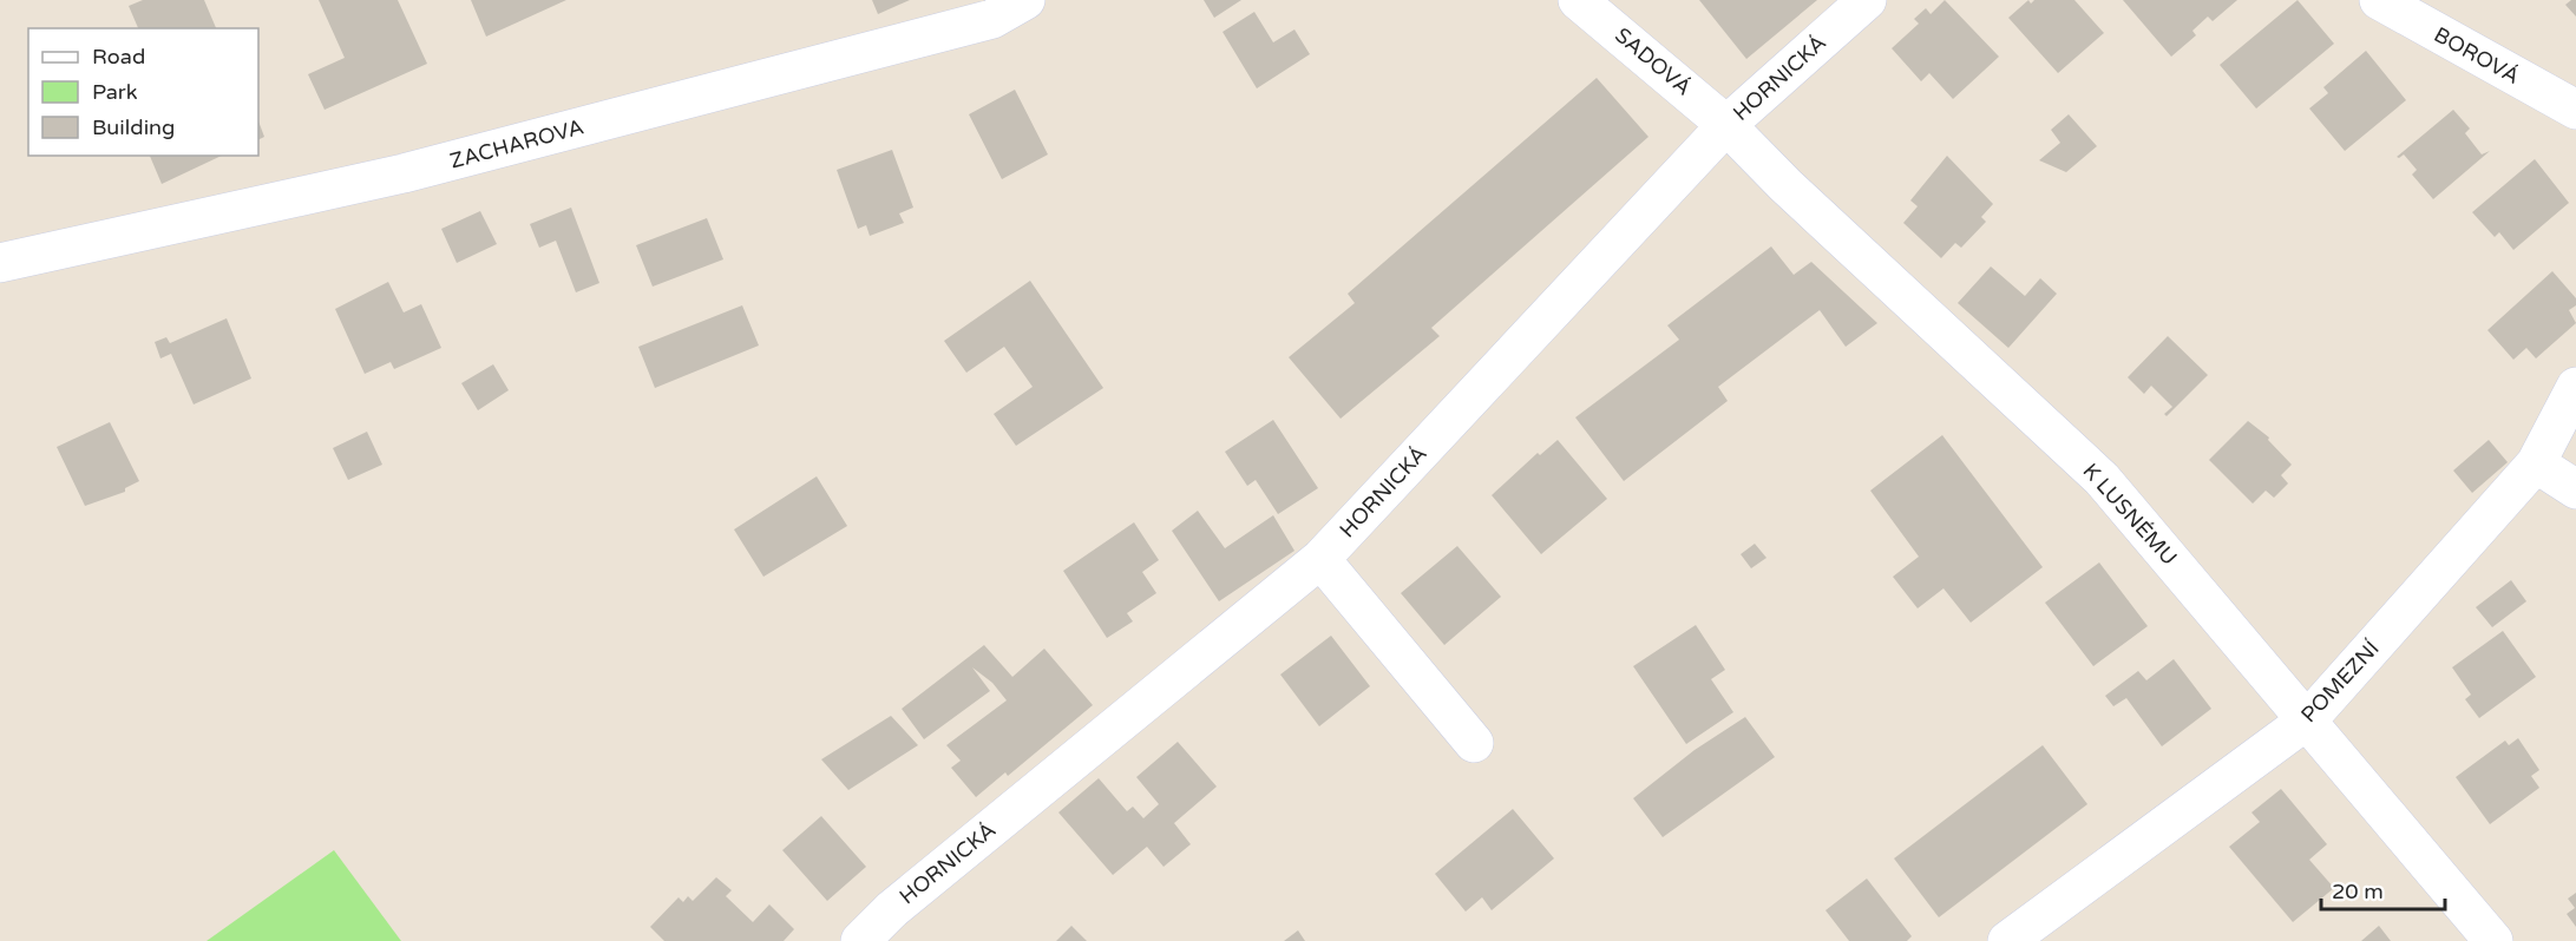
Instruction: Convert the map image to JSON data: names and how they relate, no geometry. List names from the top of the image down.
{
  "streets": {
    "street": [
      "BOROVÁ",
      "SADOVÁ",
      "HORNICKÁ",
      "ZACHAROVA",
      "K LUSNÉMU",
      "POMEZNÍ"
    ]
  },
  "crossings": [
    ["SADOVÁ", "HORNICKÁ"],
    ["SADOVÁ", "K LUSNÉMU"],
    ["HORNICKÁ", "K LUSNÉMU"],
    ["K LUSNÉMU", "POMEZNÍ"]
  ],
  "legend": ["Road", "Park", "Building"],
  "scale_bar": "20 m"
}
